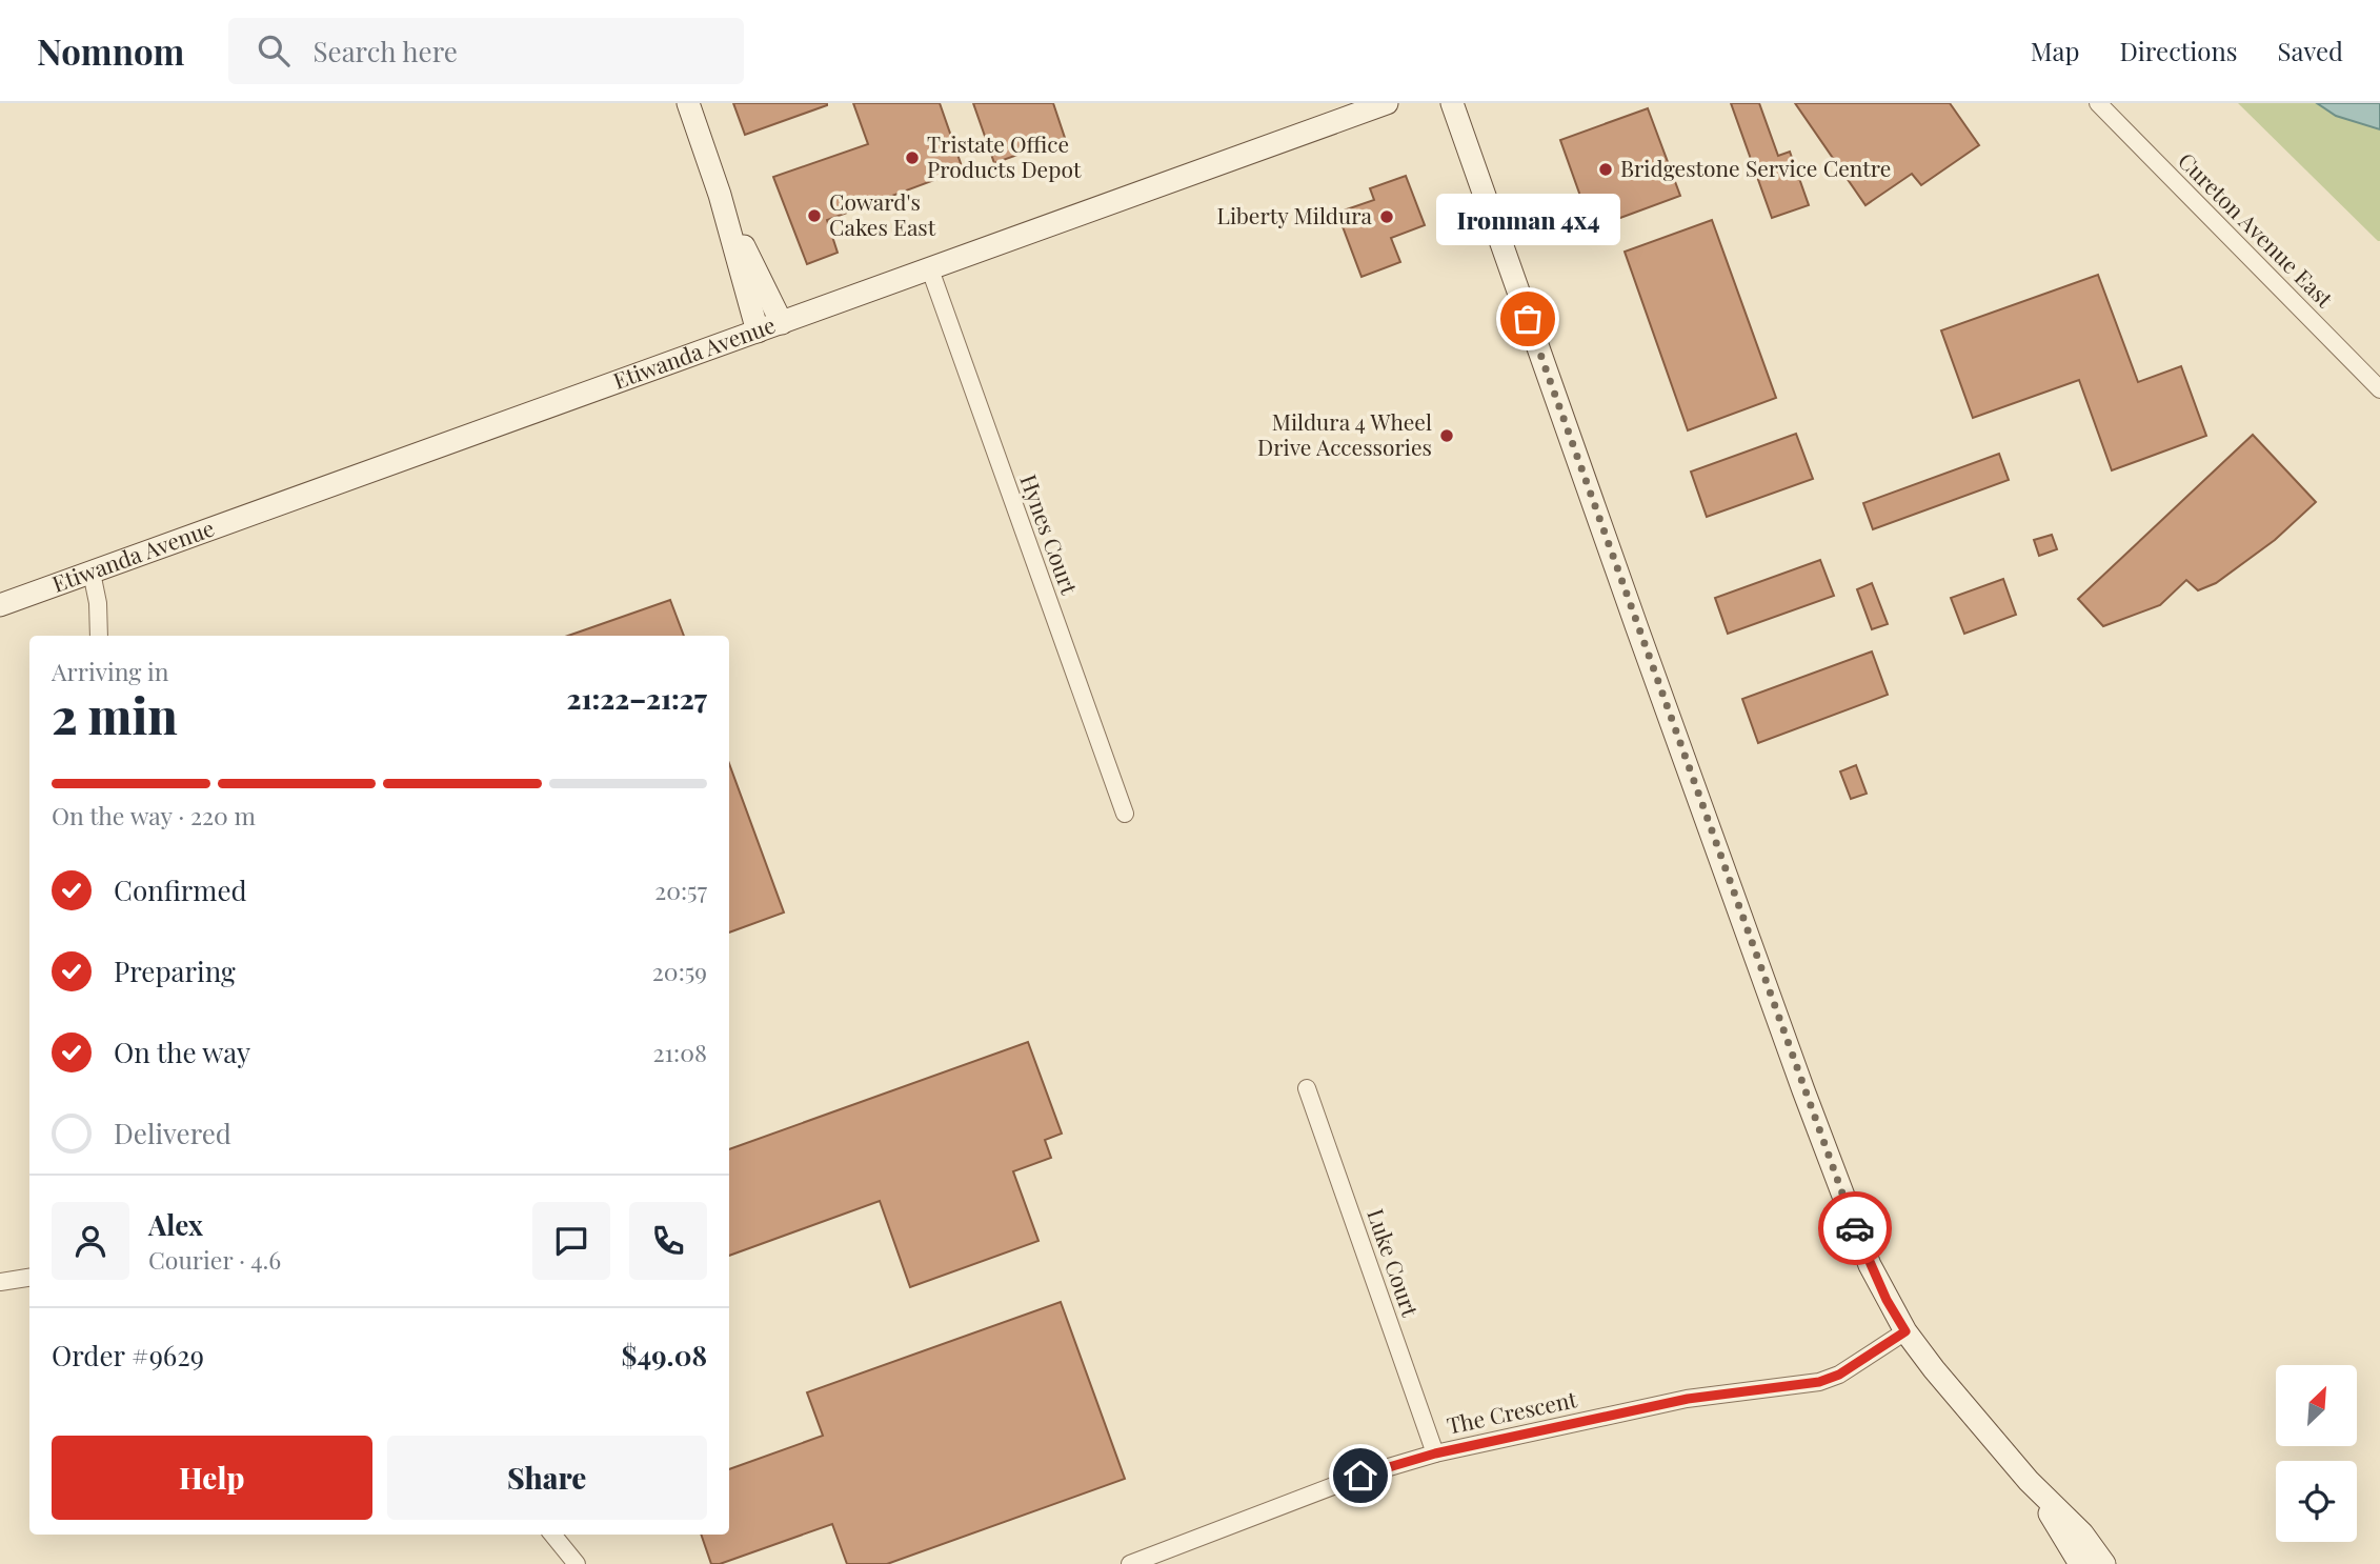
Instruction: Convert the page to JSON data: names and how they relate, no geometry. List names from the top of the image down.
{
  "streets": {
    "street": [
      "Cureton Avenue East",
      "Etiwanda Avenue",
      "Hynes Court",
      "Luke Court",
      "The Crescent"
    ]
  },
  "crossings": [
    ["Etiwanda Avenue", "Hynes Court"],
    ["Luke Court", "The Crescent"]
  ],
  "places": [
    "Tristate Office Products Depot",
    "Bridgestone Service Centre",
    "Coward's Cakes East",
    "Liberty Mildura",
    "Ironman 4x4",
    "Mildura 4 Wheel Drive Accessories"
  ],
  "north": "top right",
  "page": {
    "header": "Nomnom",
    "search": "Search here",
    "nav": ["Map", "Directions", "Saved"],
    "bubble": "Ironman 4x4",
    "heading": ["2 min", "Arriving in", "21:22–21:27"],
    "panel": [
      "Alex",
      "Courier · 4.6",
      "Order #9629",
      "$49.08"
    ],
    "bar": "On the way · 220 m",
    "list": [
      ["Confirmed", "20:57"],
      ["Preparing", "20:59"],
      ["On the way", "21:08"],
      "Delivered"
    ],
    "buttons": ["Help", "Share"]
  }
}
